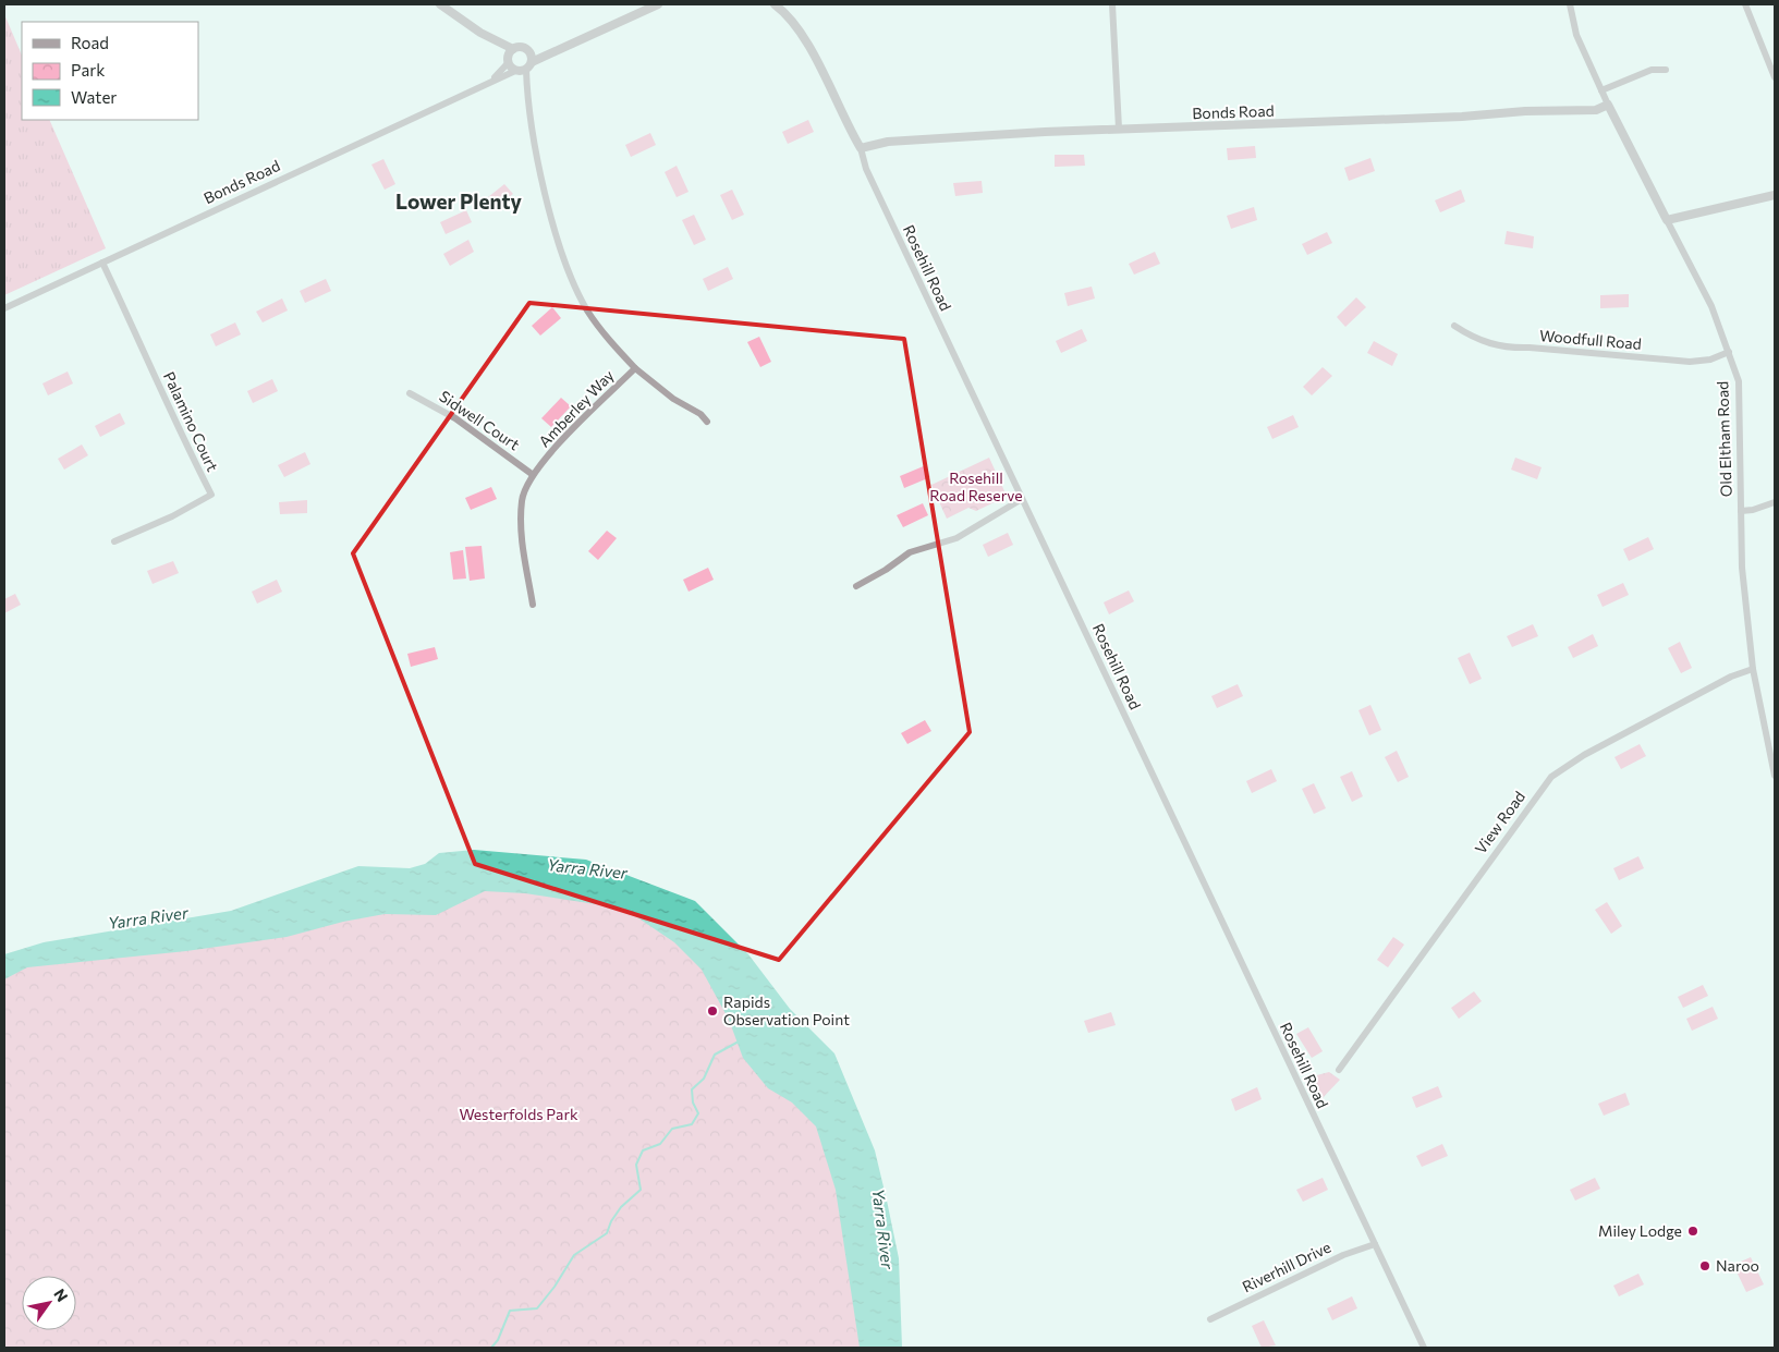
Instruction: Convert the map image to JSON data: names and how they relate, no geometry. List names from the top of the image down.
{
  "streets": {
    "street": [
      "Bonds Road",
      "Rosehill Road",
      "Woodfull Road",
      "Amberley Way",
      "Sidwell Court",
      "Palamino Court",
      "Old Eltham Road",
      "View Road",
      "Riverhill Drive"
    ]
  },
  "crossings": [
    ["Bonds Road", "Rosehill Road"],
    ["Bonds Road", "Amberley Way"],
    ["Bonds Road", "Palamino Court"],
    ["Bonds Road", "Old Eltham Road"],
    ["Rosehill Road", "Riverhill Drive"],
    ["Woodfull Road", "Old Eltham Road"],
    ["Amberley Way", "Sidwell Court"],
    ["Old Eltham Road", "View Road"]
  ],
  "districts": ["Lower Plenty"],
  "water": ["Yarra River"],
  "parks": ["Rosehill Road Reserve", "Westerfolds Park"],
  "places": ["Rapids Observation Point", "Miley Lodge", "Naroo"],
  "legend": ["Road", "Park", "Water"],
  "north": "top right"
}
